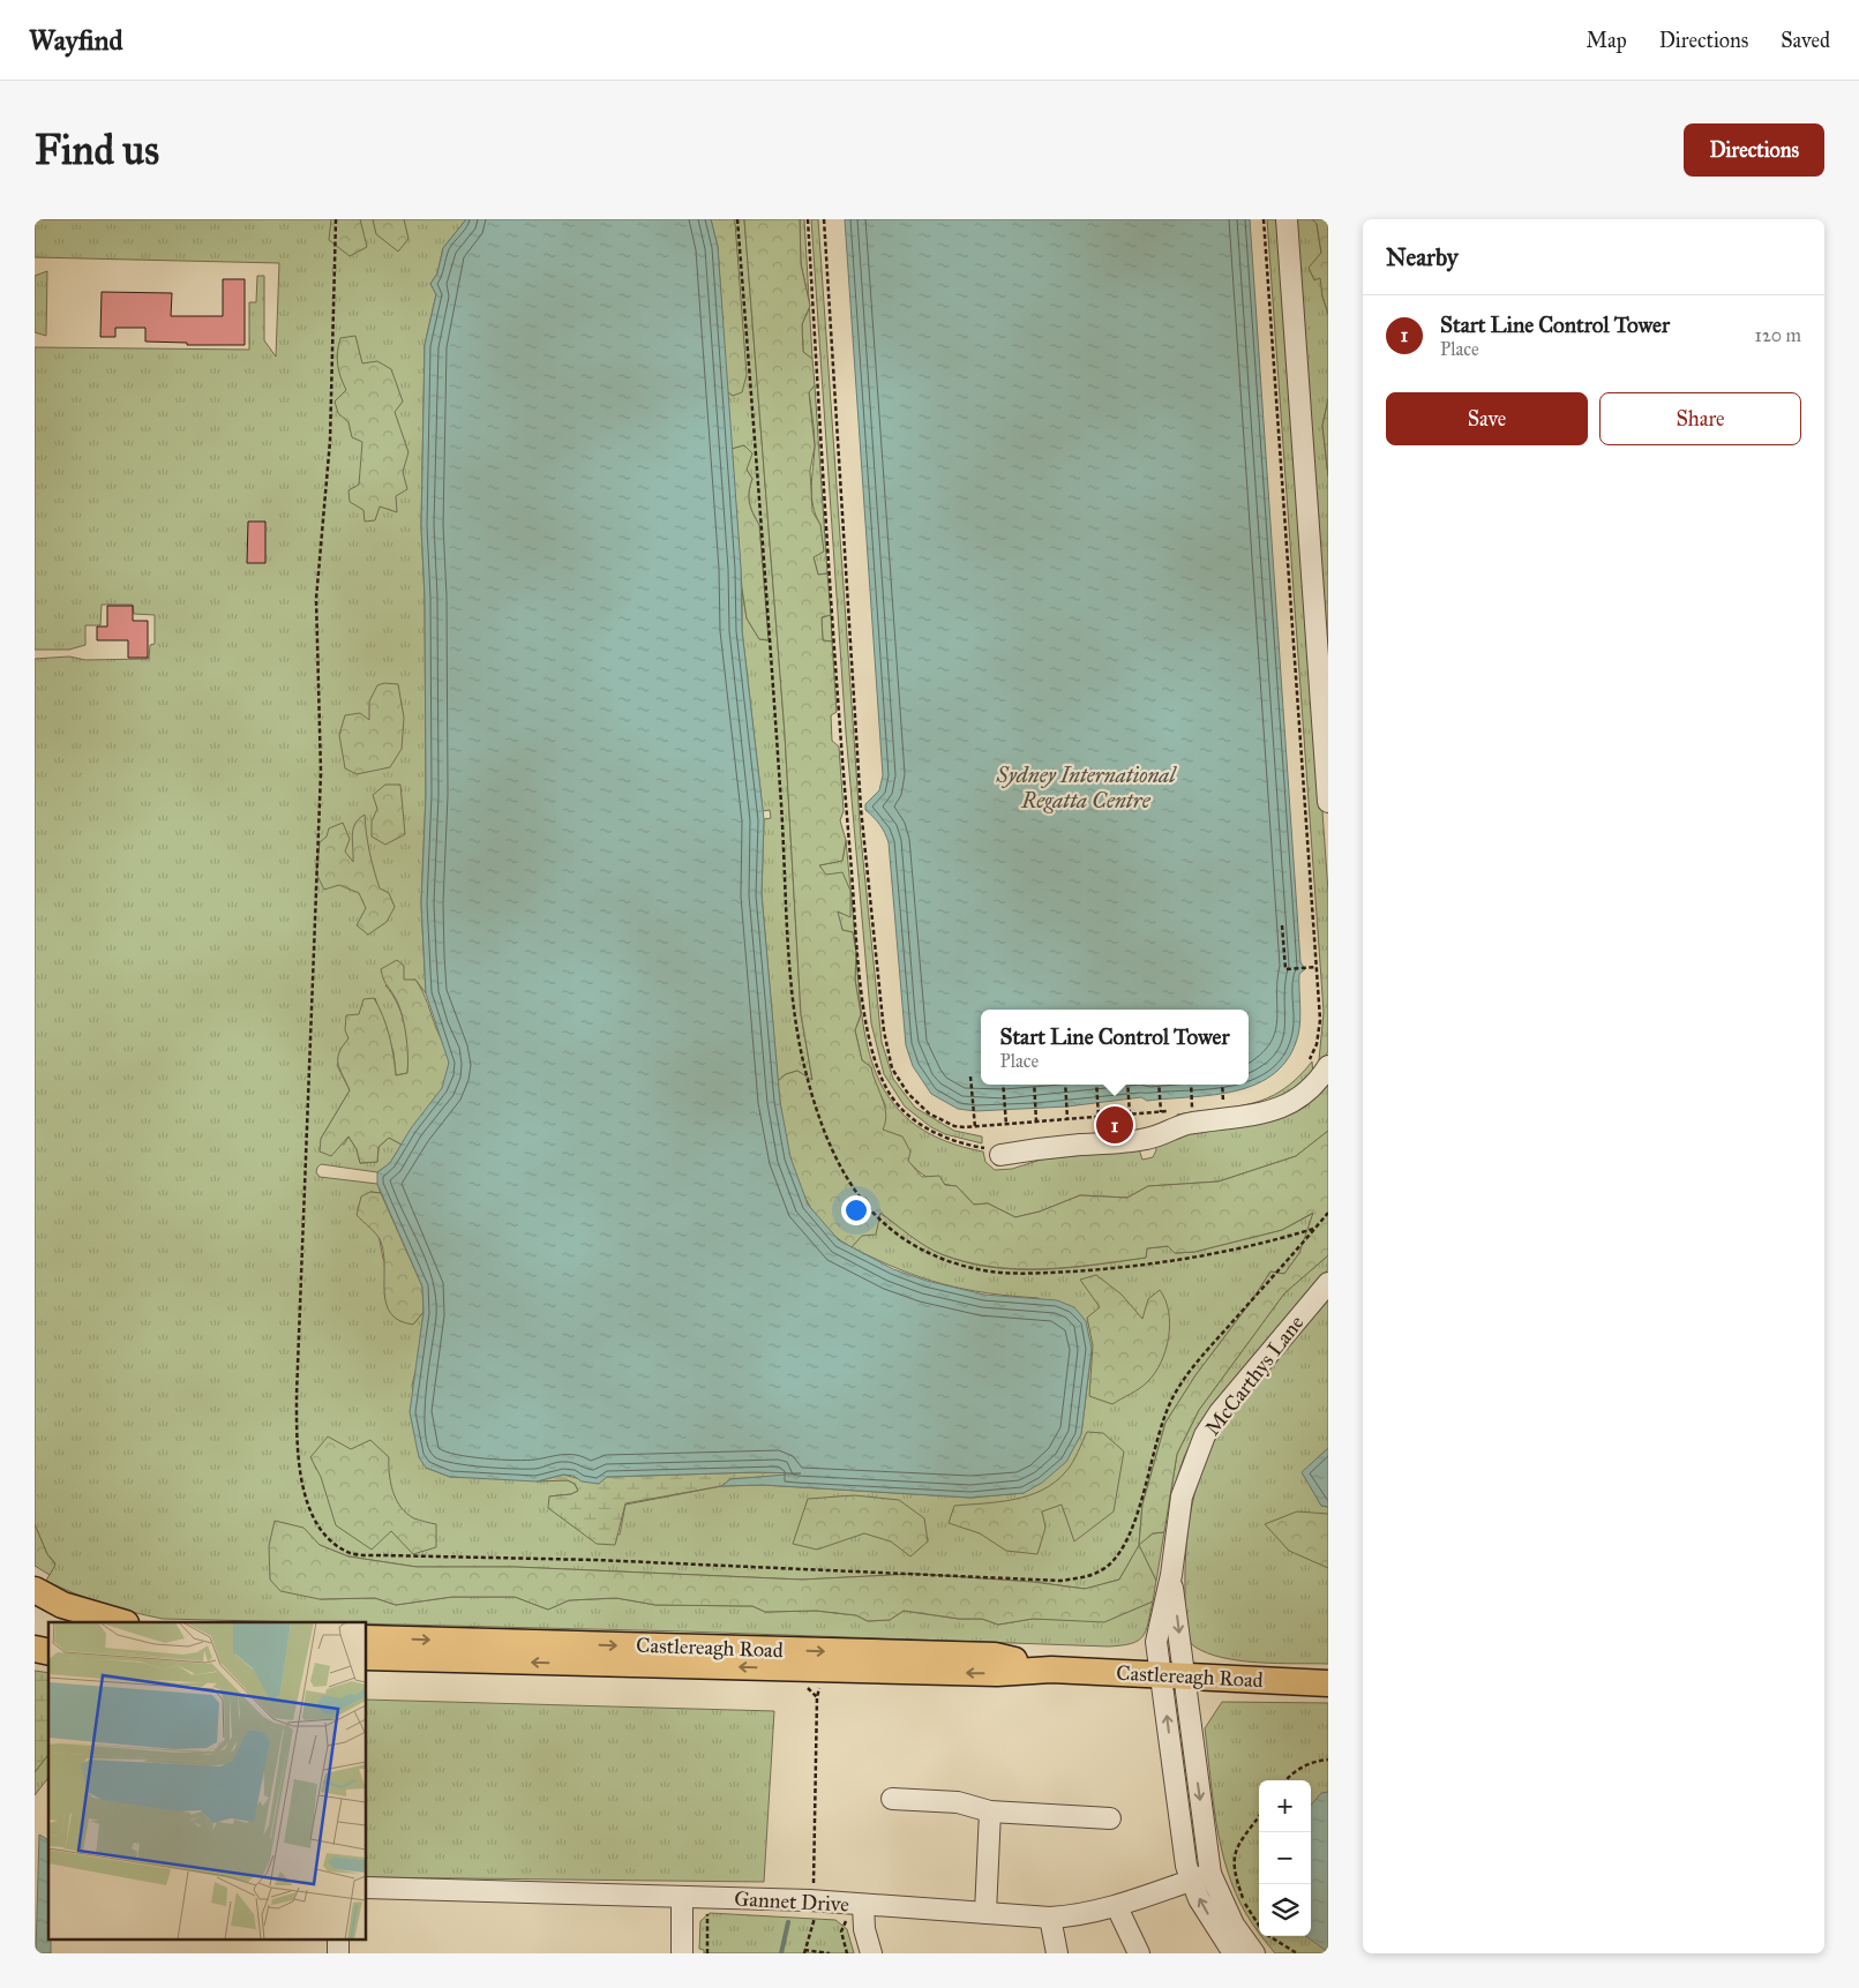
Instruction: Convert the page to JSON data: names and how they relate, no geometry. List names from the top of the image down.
{
  "streets": {
    "main road": ["Castlereagh Road"],
    "street": ["McCarthys Lane", "Gannet Drive"]
  },
  "crossings": [
    ["McCarthys Lane", "Castlereagh Road"]
  ],
  "water": ["Sydney International Regatta Centre"],
  "page": {
    "header": "Wayfind",
    "nav": ["Map", "Directions", "Saved"],
    "buttons": [
      "Directions",
      ["Save", "Share"]
    ],
    "title": "Find us",
    "heading": "Nearby",
    "list": [
      {
        "mark": "1",
        "name": "Start Line Control Tower",
        "note": "Place",
        "value": "120 m"
      }
    ],
    "popup": ["Start Line Control Tower", "Place"],
    "pins": "1",
    "map_buttons": ["+", "−"]
  }
}
